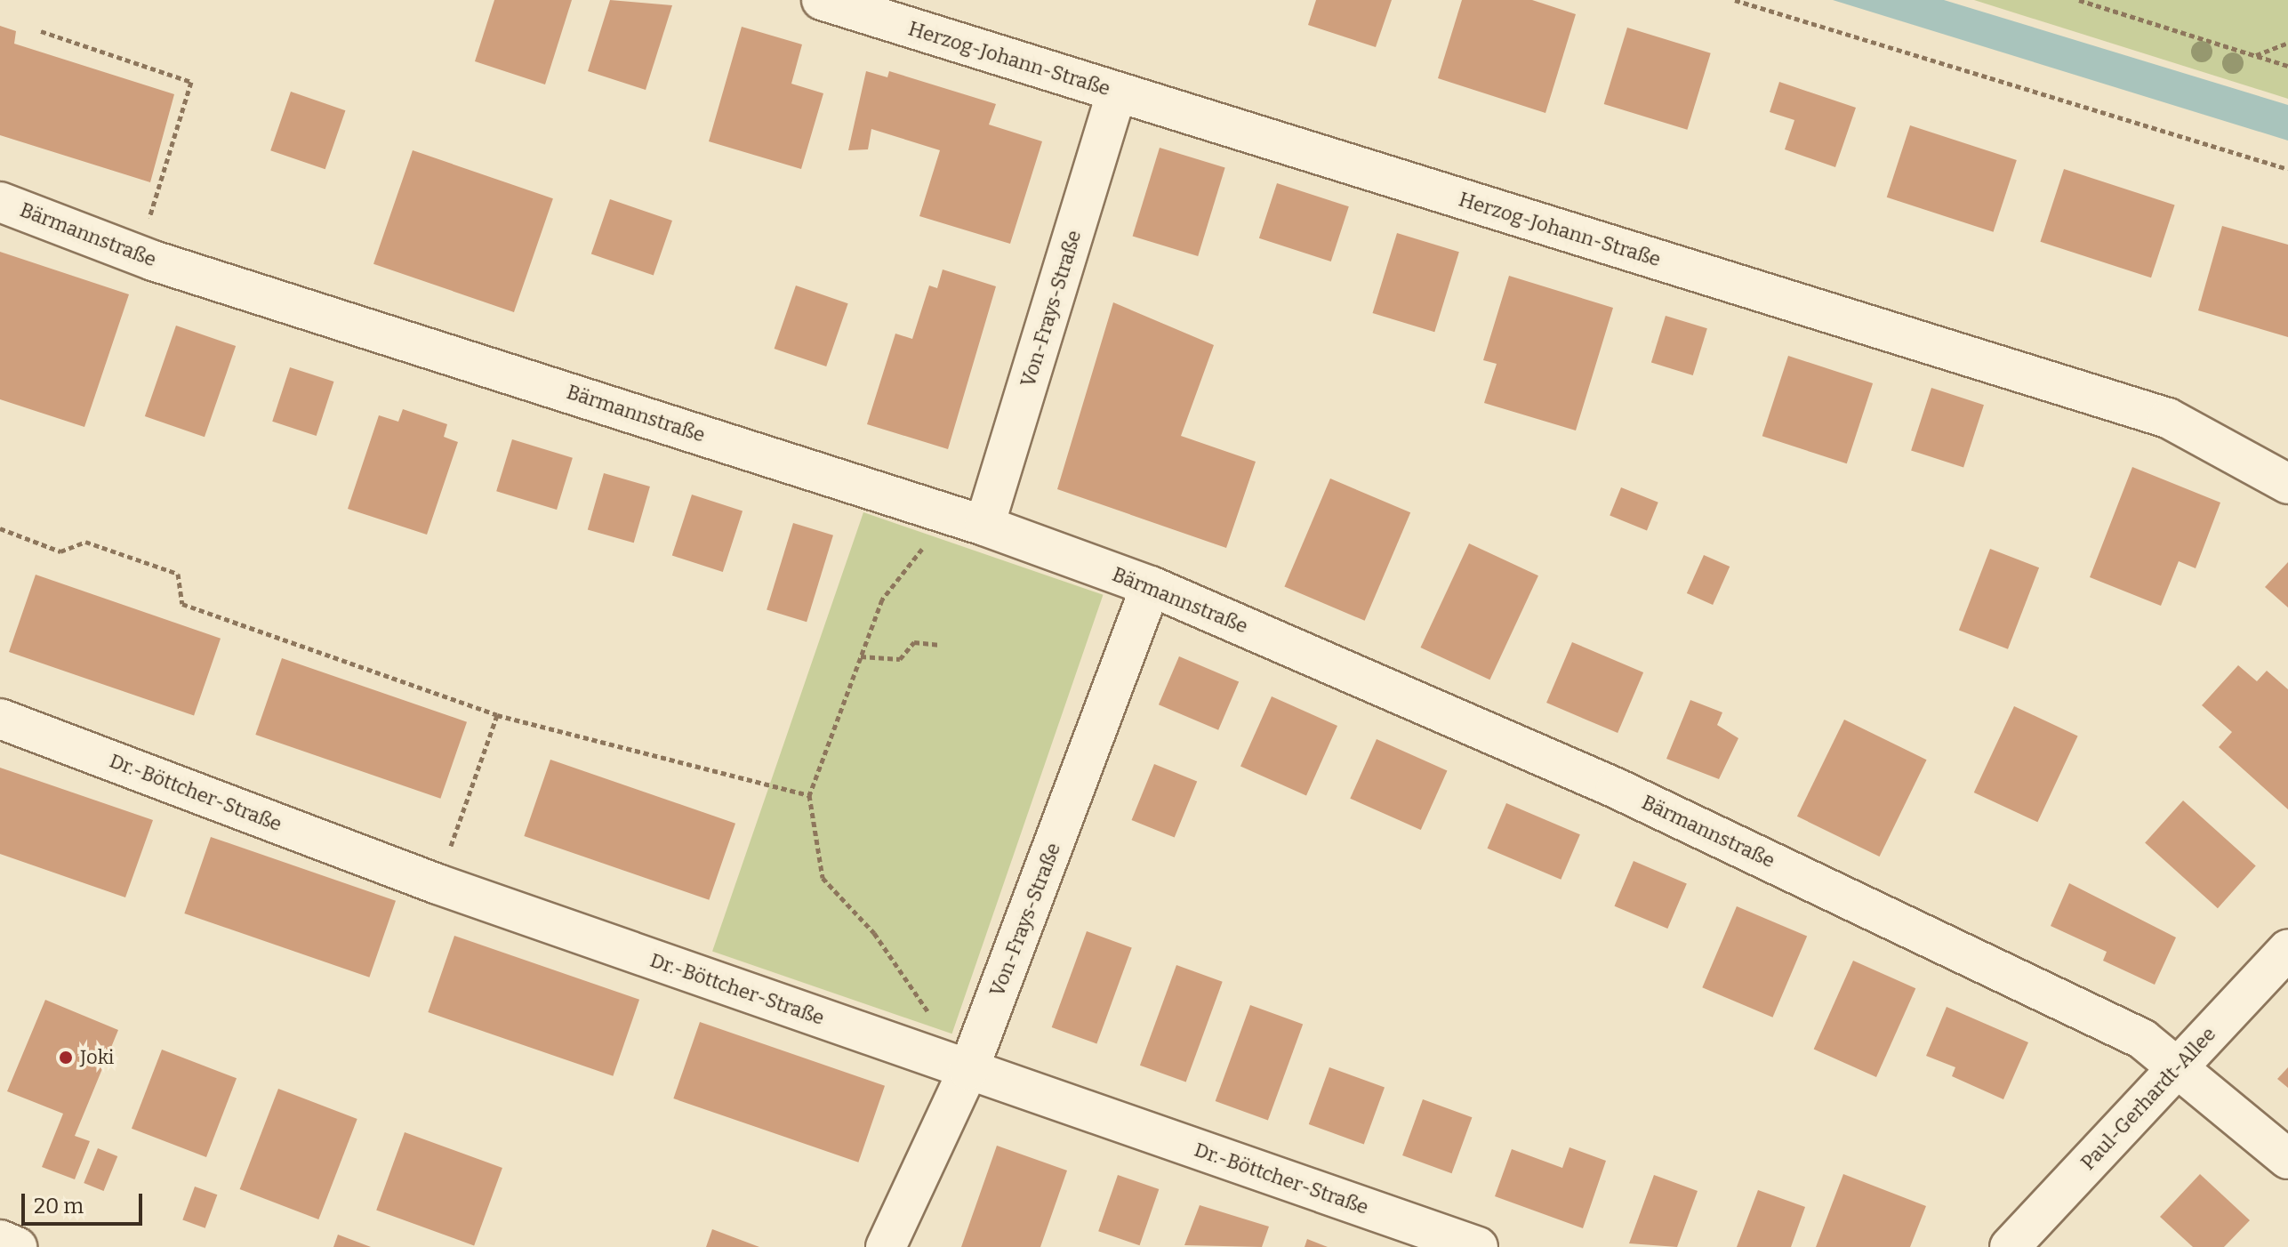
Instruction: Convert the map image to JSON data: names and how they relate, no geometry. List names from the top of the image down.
{
  "streets": {
    "street": [
      "Herzog-Johann-Straße",
      "Bärmannstraße",
      "Von-Frays-Straße",
      "Dr.-Böttcher-Straße",
      "Paul-Gerhardt-Allee"
    ]
  },
  "crossings": [
    ["Herzog-Johann-Straße", "Von-Frays-Straße"],
    ["Bärmannstraße", "Von-Frays-Straße"],
    ["Bärmannstraße", "Paul-Gerhardt-Allee"],
    ["Von-Frays-Straße", "Dr.-Böttcher-Straße"]
  ],
  "places": ["Joki"],
  "scale_bar": "20 m"
}
